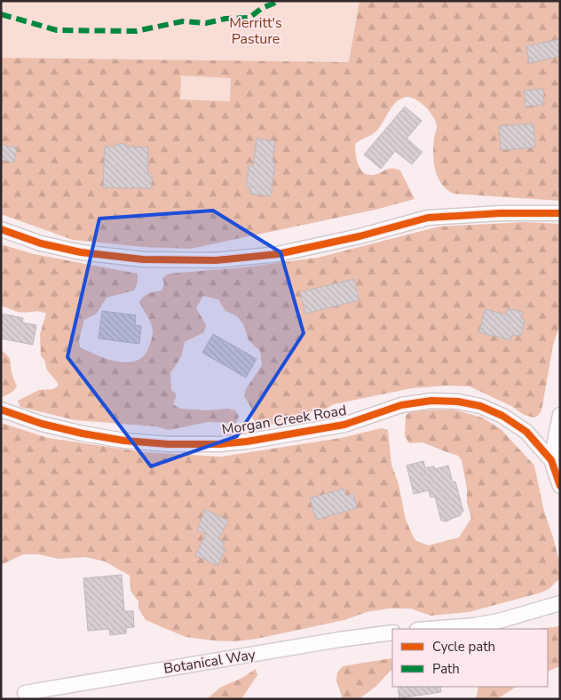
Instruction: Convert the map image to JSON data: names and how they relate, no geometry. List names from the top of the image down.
{
  "streets": {
    "street": ["Morgan Creek Road", "Botanical Way"]
  },
  "parks": ["Merritt's Pasture"],
  "legend": ["Cycle path", "Path"]
}
